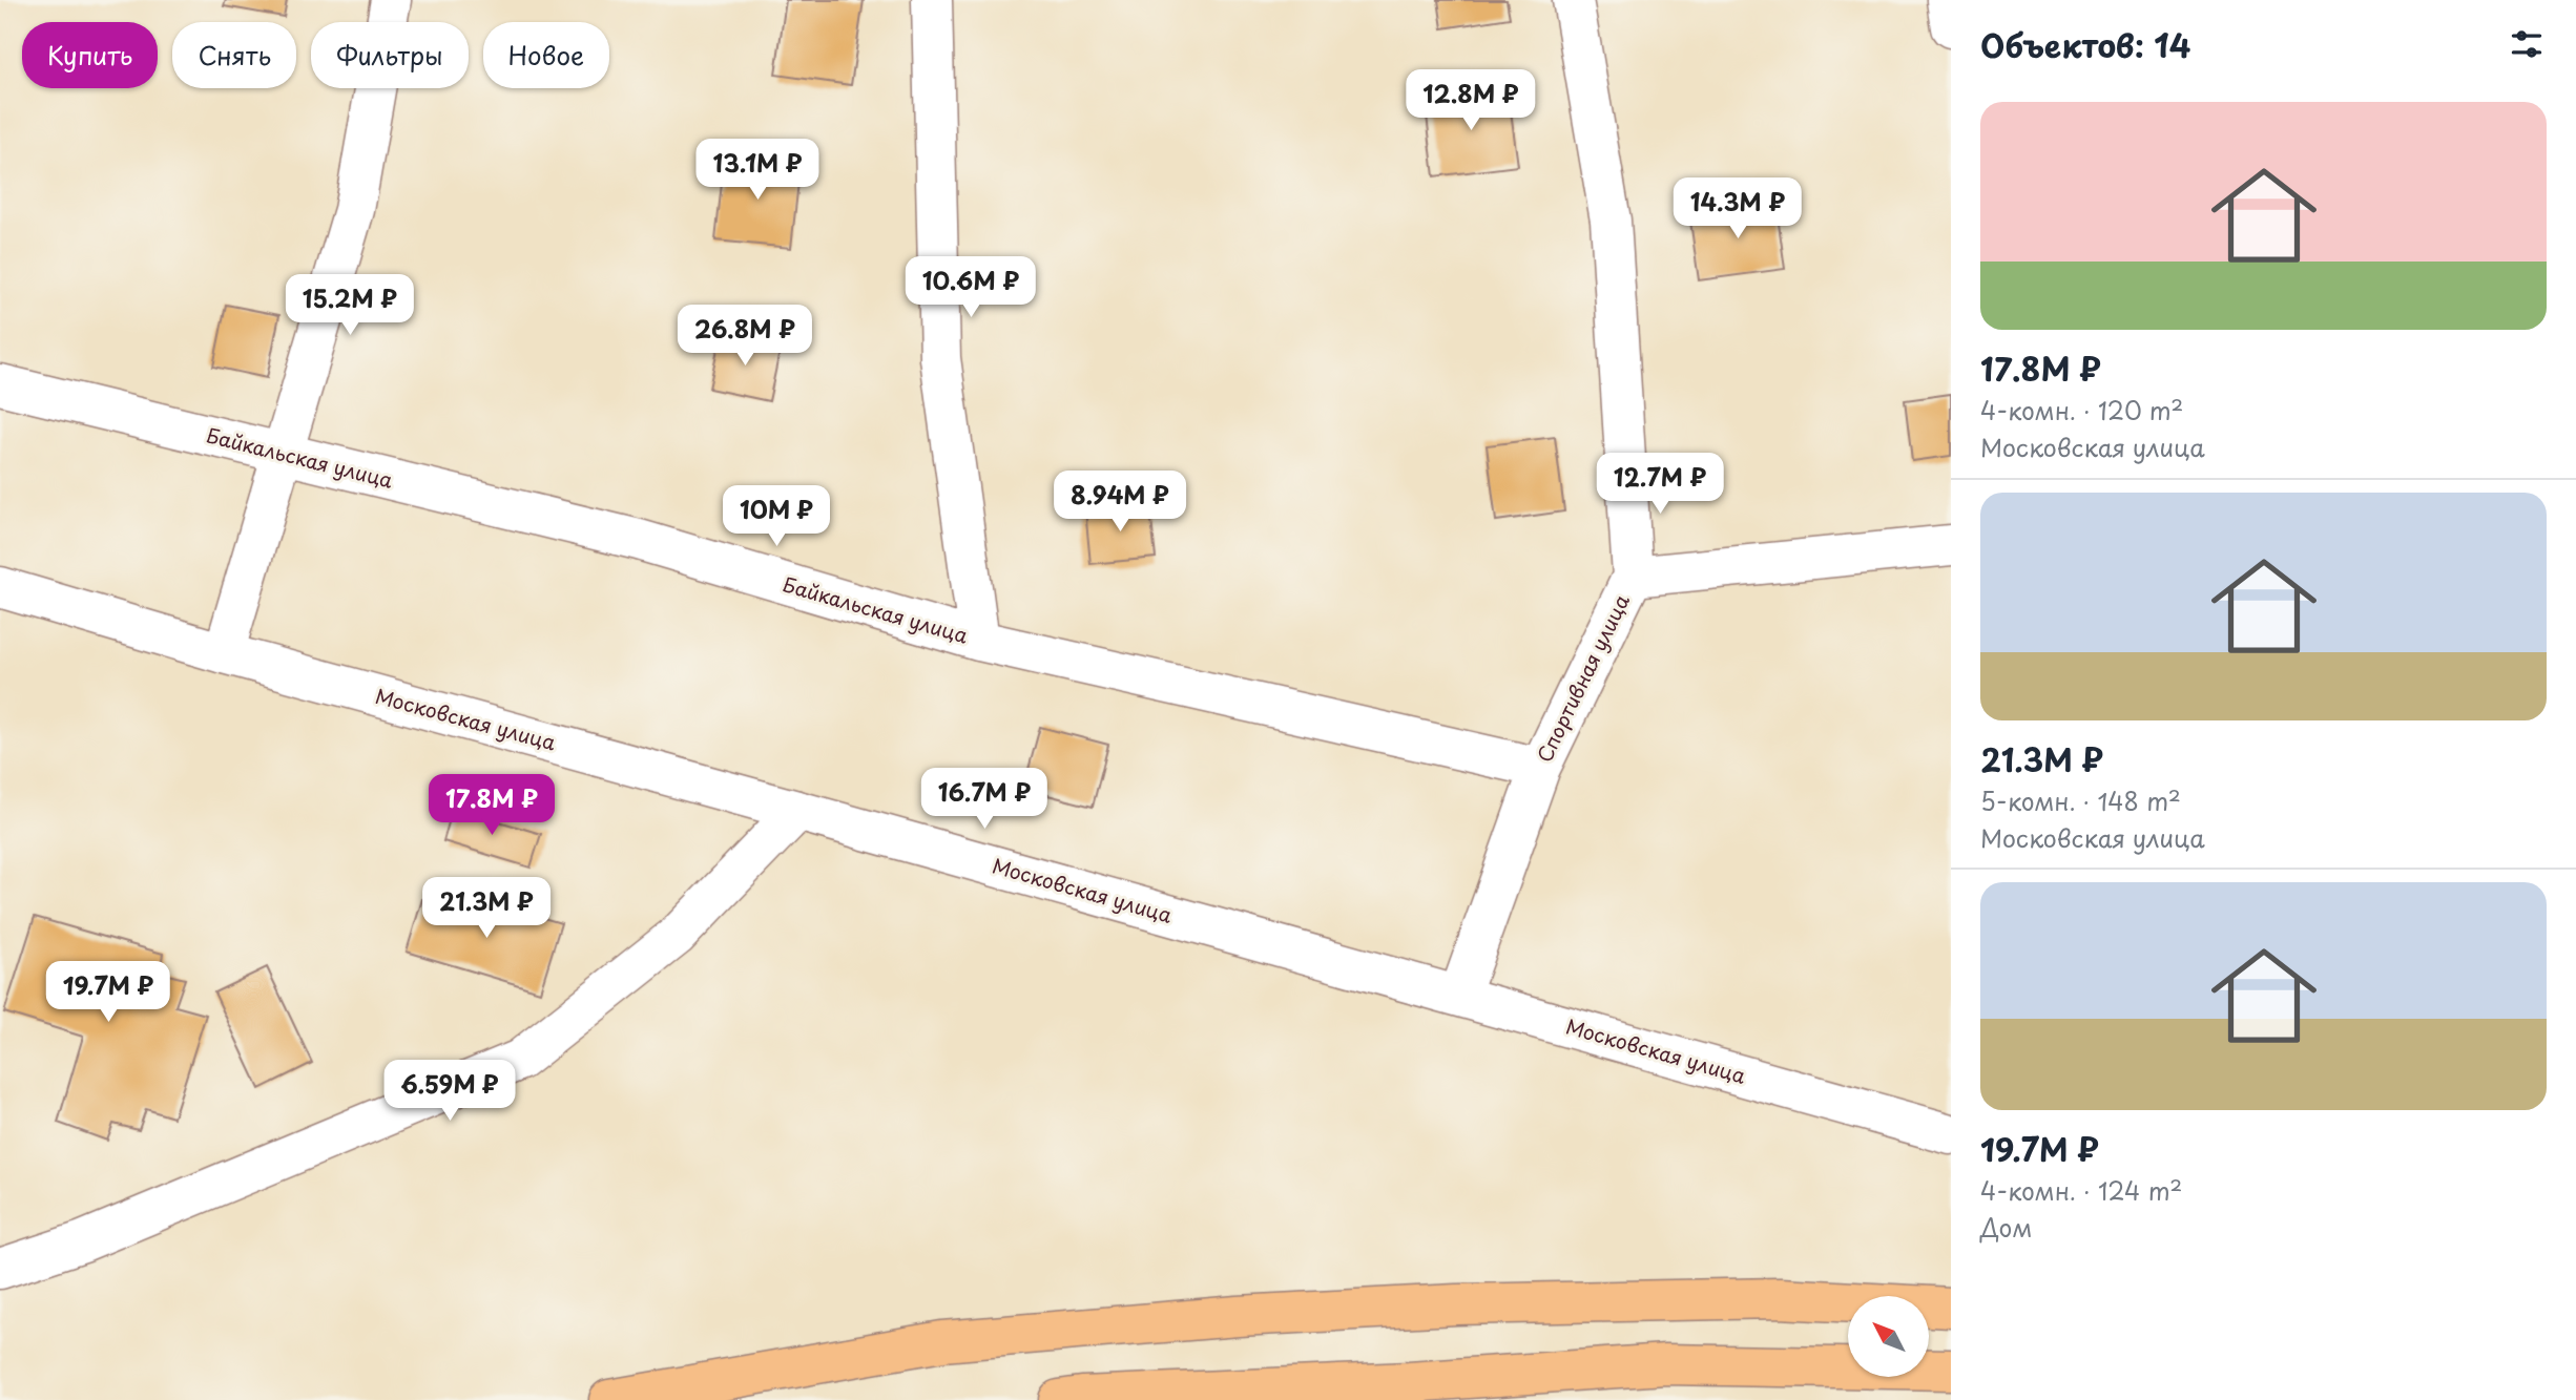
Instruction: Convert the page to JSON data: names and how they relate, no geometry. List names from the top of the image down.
{
  "streets": {
    "street": ["Байкальская улица", "Спортивная улица", "Московская улица"]
  },
  "crossings": [
    ["Байкальская улица", "Спортивная улица"],
    ["Спортивная улица", "Московская улица"]
  ],
  "north": "top left",
  "page": {
    "heading": "Объектов: 14",
    "chip": [
      "Купить",
      "Снять",
      "Фильтры",
      "Новое"
    ],
    "price": [
      "12.8M ₽",
      "13.1M ₽",
      "14.3M ₽",
      "10.6M ₽",
      "15.2M ₽",
      "26.8M ₽",
      "12.7M ₽",
      "8.94M ₽",
      "10M ₽",
      "16.7M ₽",
      "17.8M ₽",
      "21.3M ₽",
      "19.7M ₽",
      "6.59M ₽"
    ],
    "list": [
      {
        "name": "17.8M ₽",
        "note": "4-комн. · 120 m² · Московская улица"
      },
      {
        "name": "21.3M ₽",
        "note": "5-комн. · 148 m² · Московская улица"
      },
      {
        "name": "19.7M ₽",
        "note": "4-комн. · 124 m² · Дом"
      }
    ]
  }
}
